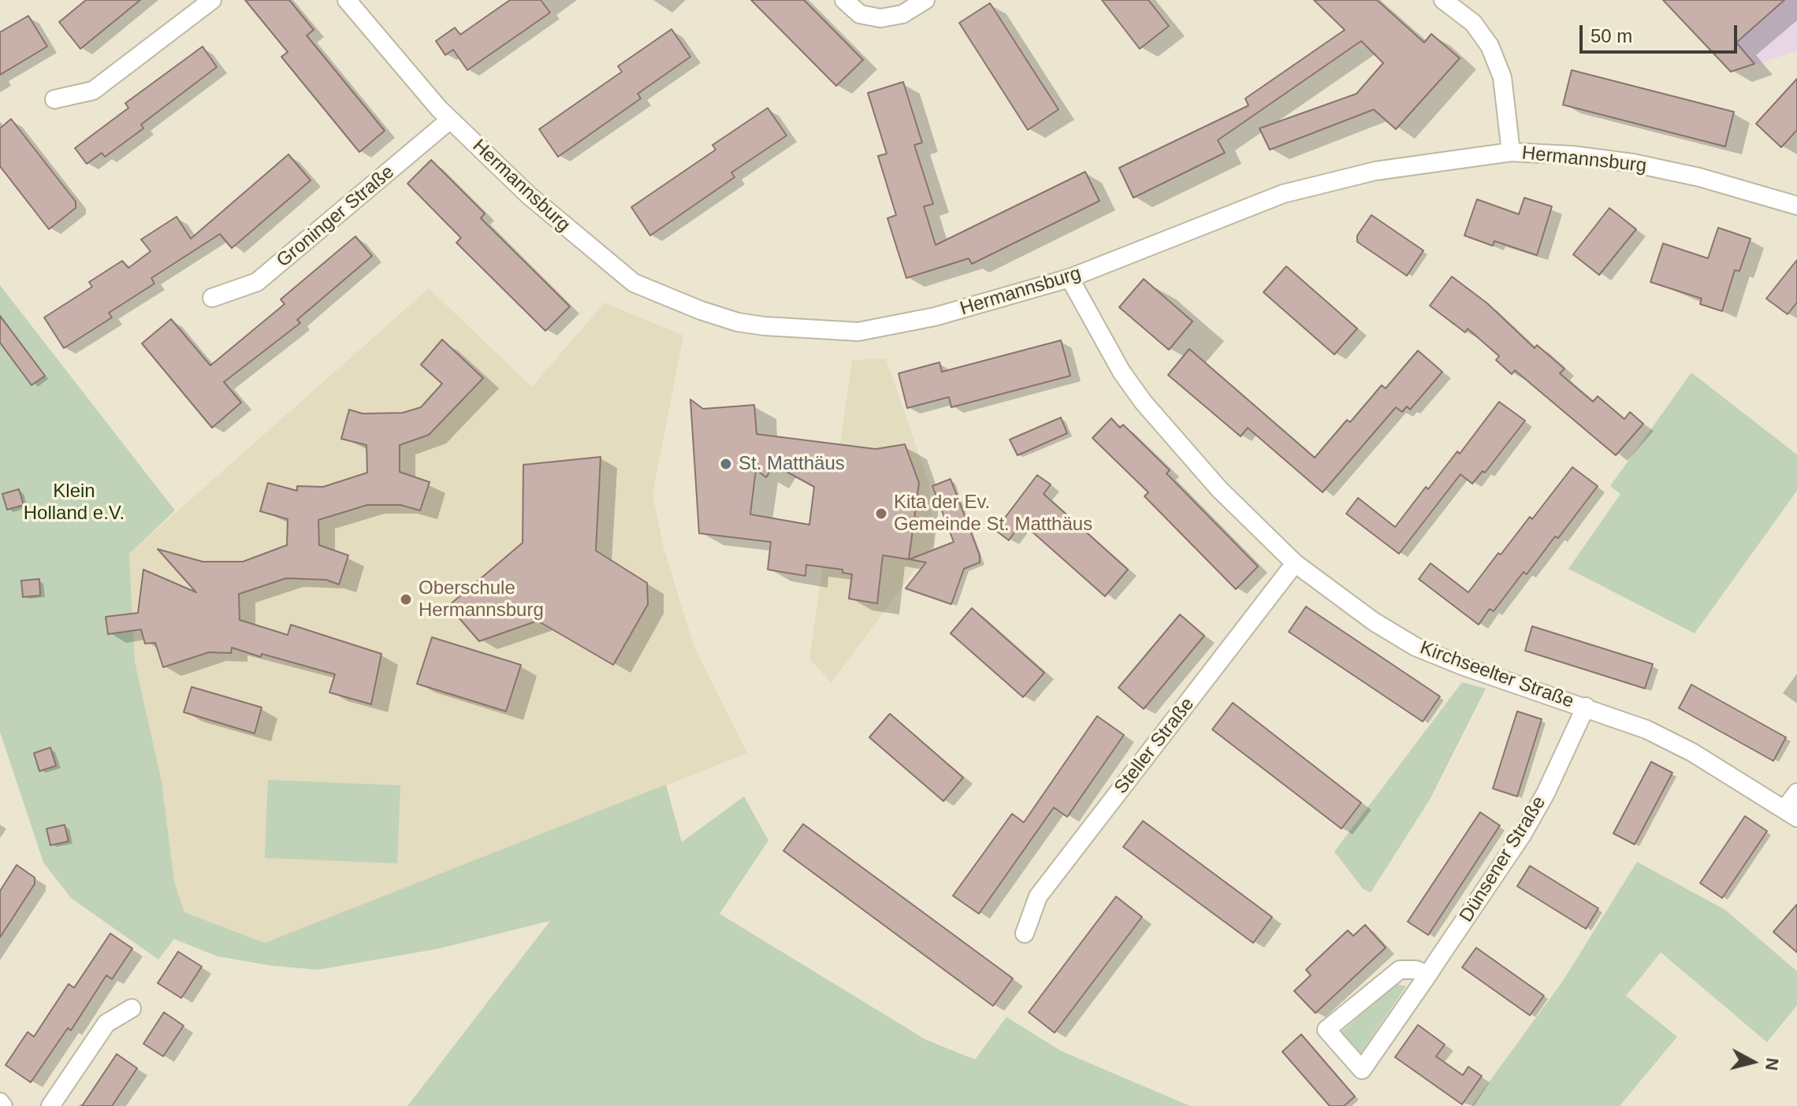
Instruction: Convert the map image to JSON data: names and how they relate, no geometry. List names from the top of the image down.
{
  "streets": {
    "street": [
      "Hermannsburg",
      "Groninger Straße",
      "Kirchseelter Straße",
      "Steller Straße",
      "Dünsener Straße"
    ]
  },
  "crossings": [
    ["Hermannsburg", "Groninger Straße"],
    ["Hermannsburg", "Kirchseelter Straße"],
    ["Kirchseelter Straße", "Steller Straße"],
    ["Kirchseelter Straße", "Dünsener Straße"]
  ],
  "parks": ["Klein Holland e.V."],
  "places": ["St. Matthäus", "Kita der Ev. Gemeinde St. Matthäus", "Oberschule Hermannsburg"],
  "scale_bar": "50 m",
  "north": "right"
}
